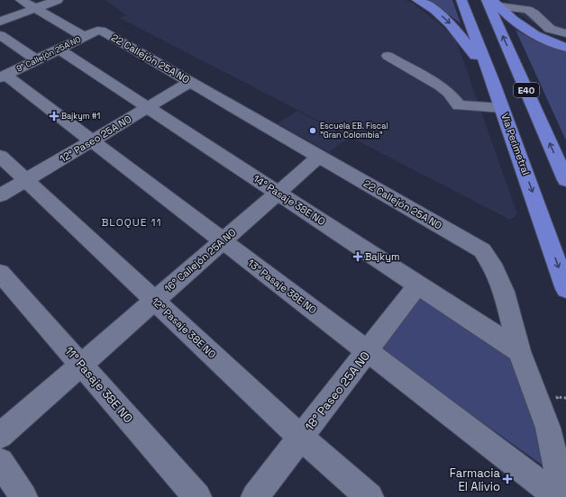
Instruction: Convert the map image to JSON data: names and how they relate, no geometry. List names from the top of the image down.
{
  "streets": {
    "highway": ["E40", "Vía Perimetral"],
    "street": [
      "9° Callejón 25A NO",
      "22 Callejón 25A NO",
      "12° Paseo 25A NO",
      "14° Pasaje 38E NO",
      "16° Callejón 25A NO",
      "13° Pasaje 38E NO",
      "12° Pasaje 38E NO",
      "11° Pasaje 38E NO",
      "18° Paseo 25A NO"
    ]
  },
  "crossings": [
    ["9° Callejón 25A NO", "22 Callejón 25A NO"],
    ["9° Callejón 25A NO", "14° Pasaje 38E NO"],
    ["9° Callejón 25A NO", "13° Pasaje 38E NO"],
    ["22 Callejón 25A NO", "12° Paseo 25A NO"],
    ["22 Callejón 25A NO", "14° Pasaje 38E NO"],
    ["22 Callejón 25A NO", "16° Callejón 25A NO"],
    ["12° Paseo 25A NO", "14° Pasaje 38E NO"],
    ["12° Paseo 25A NO", "13° Pasaje 38E NO"],
    ["12° Paseo 25A NO", "12° Pasaje 38E NO"],
    ["14° Pasaje 38E NO", "16° Callejón 25A NO"],
    ["14° Pasaje 38E NO", "18° Paseo 25A NO"],
    ["16° Callejón 25A NO", "13° Pasaje 38E NO"],
    ["16° Callejón 25A NO", "12° Pasaje 38E NO"],
    ["16° Callejón 25A NO", "11° Pasaje 38E NO"],
    ["13° Pasaje 38E NO", "18° Paseo 25A NO"],
    ["12° Pasaje 38E NO", "18° Paseo 25A NO"]
  ],
  "districts": ["BLOQUE 11"],
  "places": {
    "health": ["Bajkym #1", "Bajkym", "Farmacia El Alivio"],
    "other": ["Escuela EB. Fiscal \"Gran Colombia\""]
  }
}
